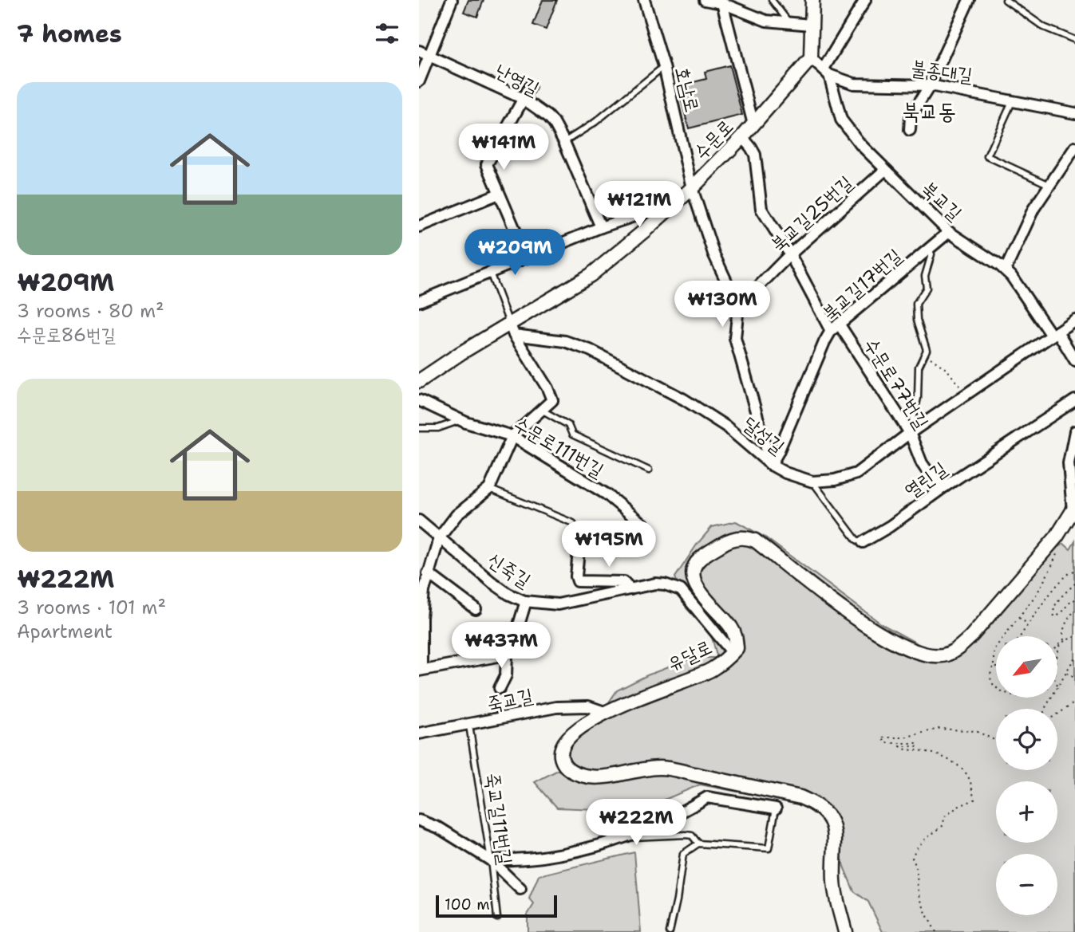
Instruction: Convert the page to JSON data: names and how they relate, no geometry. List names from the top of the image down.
{
  "streets": {
    "street": [
      "불종대길",
      "난영길",
      "호남로",
      "수문로",
      "북교길",
      "북교길25번길",
      "북교길17번길",
      "수문로77번길",
      "달성길",
      "수문로111번길",
      "열린길",
      "신죽길",
      "유달로",
      "죽교길"
    ],
    "lane": ["죽교길11번길"]
  },
  "crossings": [
    ["불종대길", "수문로"],
    ["불종대길", "북교길"],
    ["호남로", "수문로"],
    ["호남로", "북교길25번길"],
    ["수문로", "수문로77번길"],
    ["수문로", "달성길"],
    ["북교길", "북교길25번길"],
    ["북교길", "북교길17번길"],
    ["북교길", "달성길"],
    ["북교길25번길", "수문로77번길"],
    ["북교길17번길", "수문로77번길"],
    ["북교길17번길", "달성길"],
    ["수문로77번길", "달성길"],
    ["수문로77번길", "열린길"],
    ["달성길", "열린길"],
    ["신죽길", "유달로"],
    ["유달로", "죽교길"],
    ["죽교길", "죽교길11번길"]
  ],
  "districts": ["북교동"],
  "scale_bar": "100 m",
  "north": "bottom left",
  "page": {
    "heading": "7 homes",
    "list": [
      {
        "name": "₩209M",
        "note": "3 rooms · 80 m² · 수문로86번길"
      },
      {
        "name": "₩222M",
        "note": "3 rooms · 101 m² · Apartment"
      }
    ],
    "price": [
      "₩141M",
      "₩121M",
      "₩209M",
      "₩130M",
      "₩195M",
      "₩437M",
      "₩222M"
    ],
    "map_buttons": ["+", "−"],
    "scale": "100 m"
  }
}
